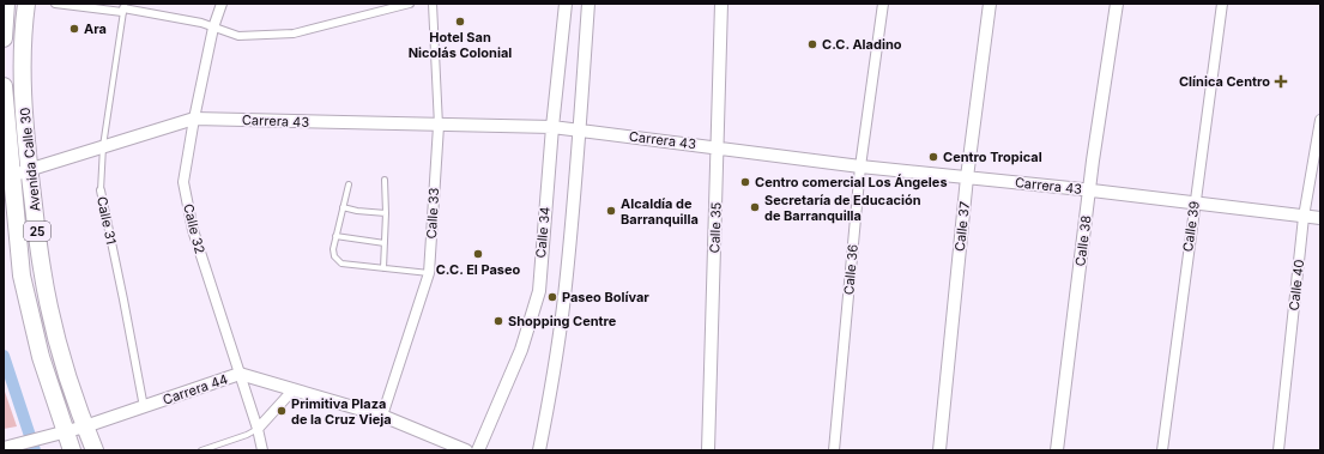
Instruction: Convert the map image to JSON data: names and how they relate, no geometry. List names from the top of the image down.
{
  "streets": {
    "highway": ["Avenida Calle 30", "25"],
    "street": [
      "Carrera 43",
      "Calle 33",
      "Calle 31",
      "Calle 37",
      "Calle 39",
      "Calle 35",
      "Calle 32",
      "Calle 34",
      "Calle 38",
      "Calle 36",
      "Calle 40",
      "Carrera 44"
    ]
  },
  "crossings": [
    ["Carrera 43", "Avenida Calle 30"],
    ["Carrera 43", "Calle 33"],
    ["Carrera 43", "Calle 31"],
    ["Carrera 43", "Calle 37"],
    ["Carrera 43", "Calle 39"],
    ["Carrera 43", "Calle 35"],
    ["Carrera 43", "Calle 32"],
    ["Carrera 43", "Calle 34"],
    ["Carrera 43", "Calle 38"],
    ["Carrera 43", "Calle 36"],
    ["Carrera 43", "Calle 40"],
    ["Avenida Calle 30", "Carrera 44"],
    ["Calle 33", "Carrera 44"],
    ["Calle 31", "Carrera 44"],
    ["Calle 32", "Carrera 44"]
  ],
  "places": {
    "other": [
      "Hotel San Nicolás Colonial",
      "Ara",
      "C.C. Aladino",
      "Centro Tropical",
      "Centro comercial Los Ángeles",
      "Secretaría de Educación de Barranquilla",
      "Alcaldía de Barranquilla",
      "C.C. El Paseo",
      "Paseo Bolívar",
      "Shopping Centre",
      "Primitiva Plaza de la Cruz Vieja"
    ],
    "health": ["Clínica Centro"]
  }
}
